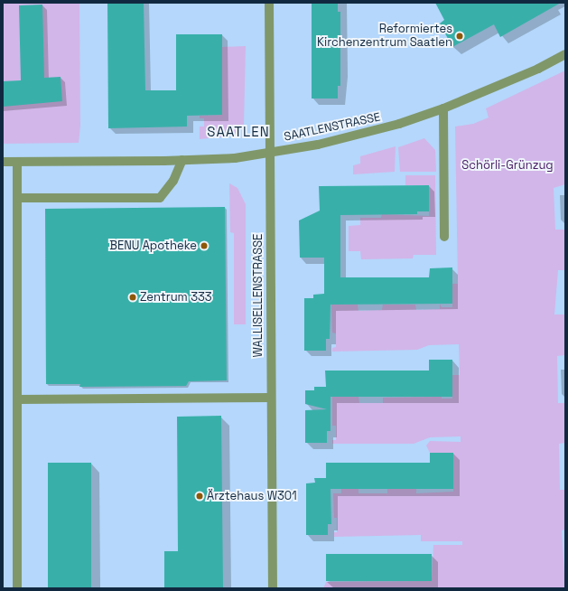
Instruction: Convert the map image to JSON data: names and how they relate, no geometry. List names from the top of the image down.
{
  "streets": {
    "street": ["SAATLENSTRASSE", "WALLISELLENSTRASSE"]
  },
  "crossings": [
    ["SAATLENSTRASSE", "WALLISELLENSTRASSE"]
  ],
  "districts": ["SAATLEN"],
  "parks": ["Schörli-Grünzug"],
  "places": [
    "Reformiertes Kirchenzentrum Saatlen",
    "BENU Apotheke",
    "Zentrum 333",
    "Ärztehaus W301"
  ]
}
